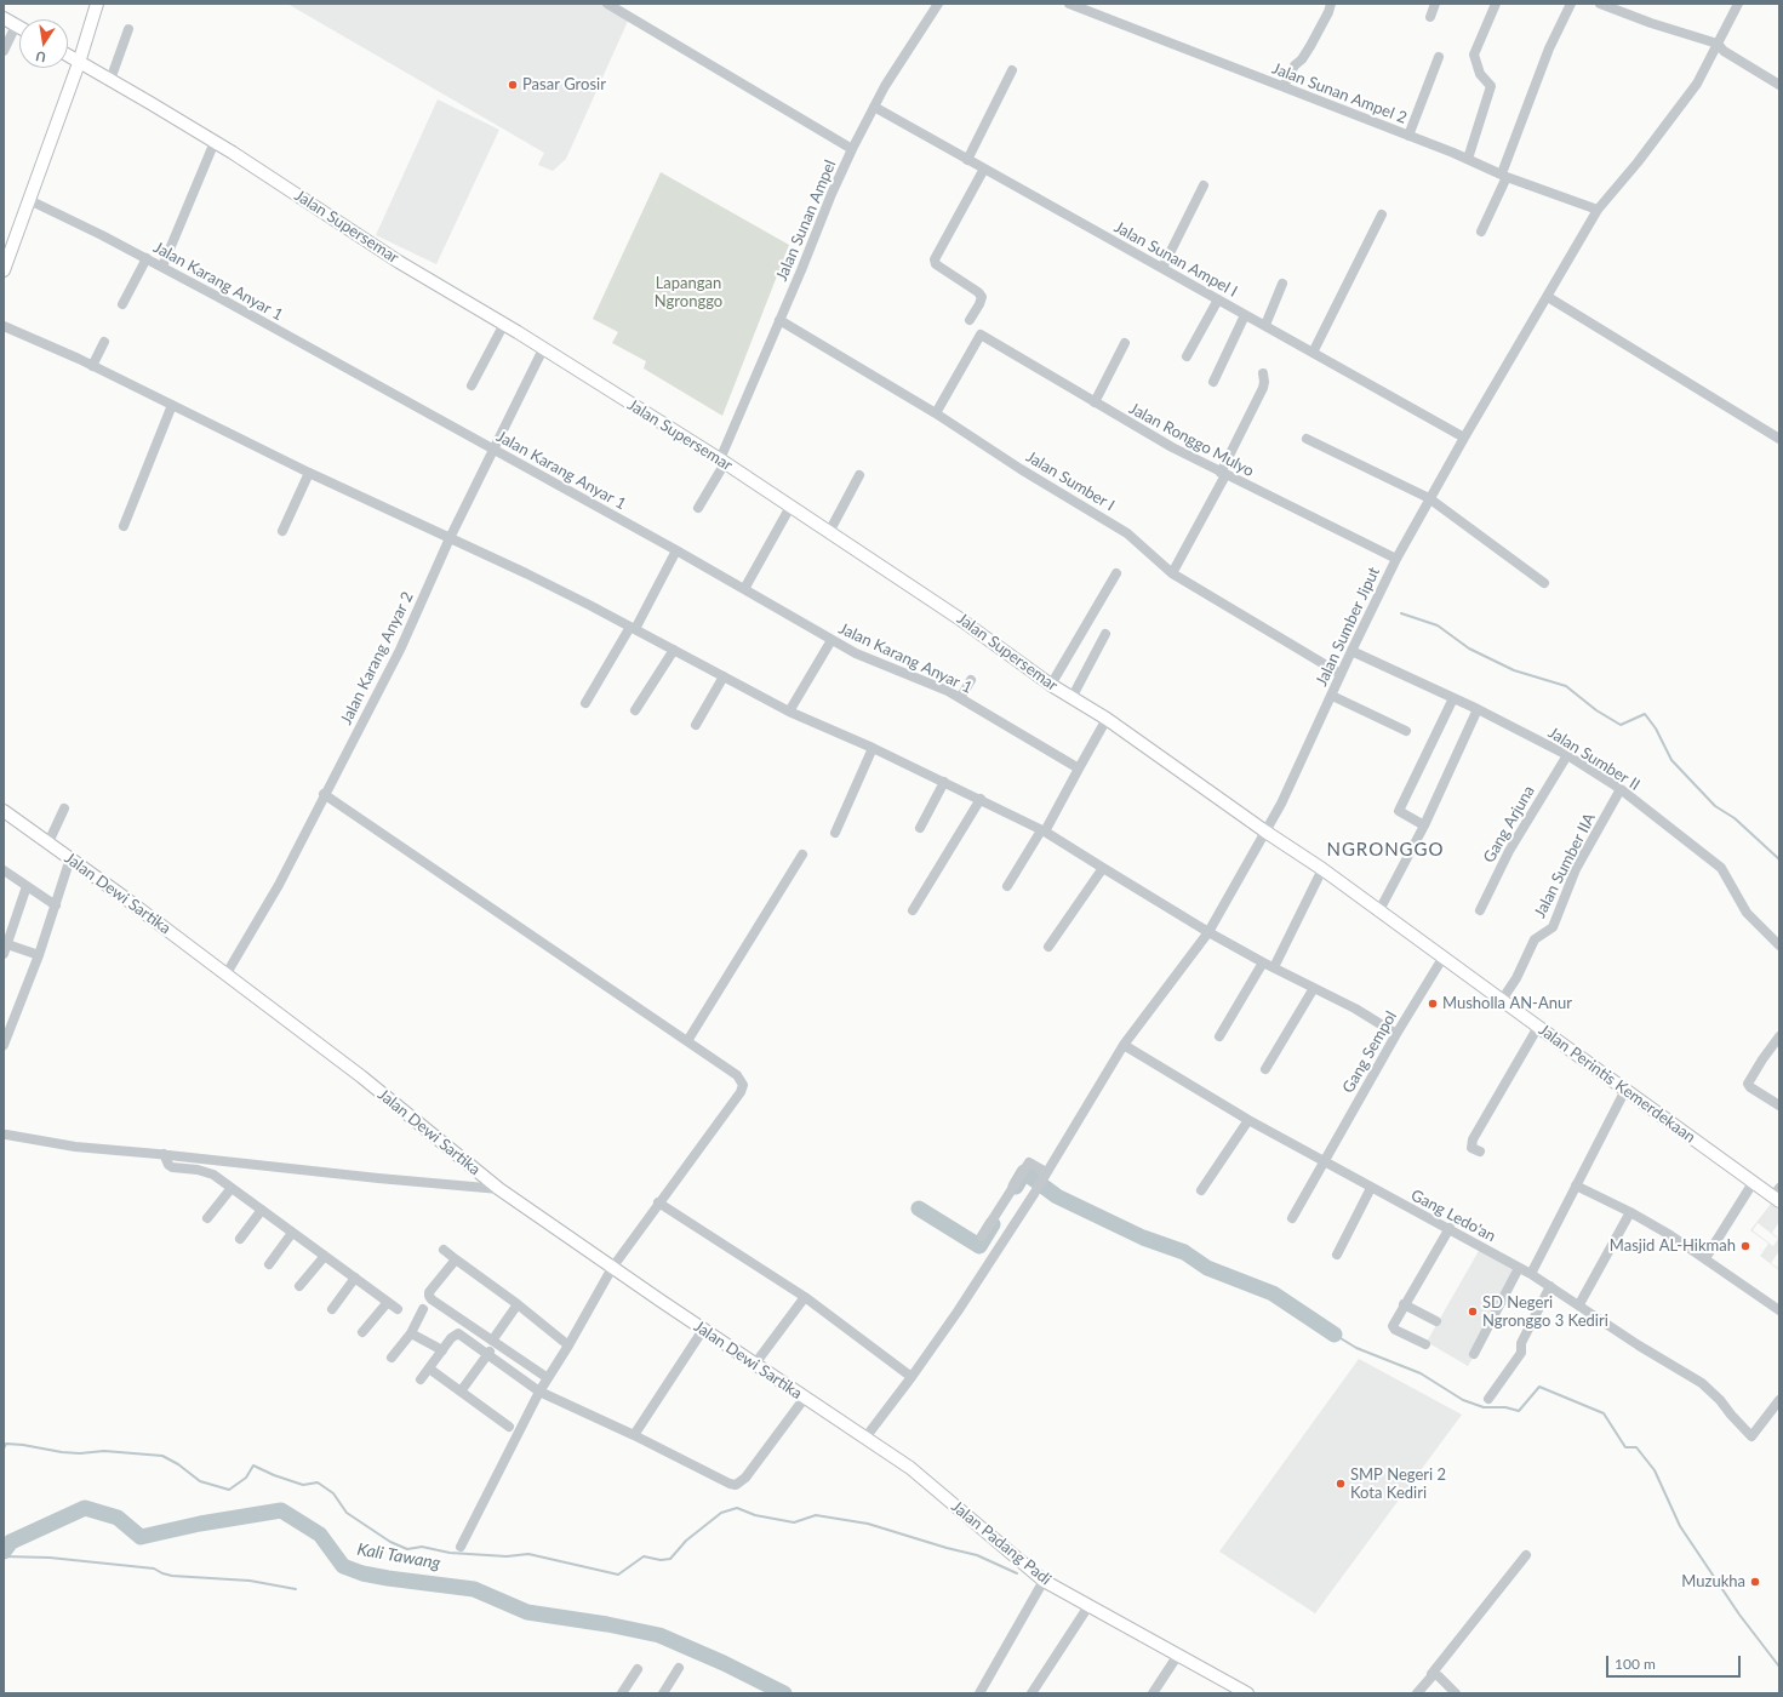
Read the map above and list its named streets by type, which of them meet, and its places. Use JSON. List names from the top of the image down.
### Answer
{
  "streets": {
    "main road": [
      "Jalan Supersemar",
      "Jalan Dewi Sartika",
      "Jalan Perintis Kemerdekaan",
      "Jalan Padang Padi"
    ],
    "street": [
      "Jalan Sunan Ampel 2",
      "Jalan Sunan Ampel",
      "Jalan Sunan Ampel I",
      "Jalan Karang Anyar 1",
      "Jalan Ronggo Mulyo",
      "Jalan Sumber I",
      "Jalan Sumber Jiput",
      "Jalan Karang Anyar 2",
      "Jalan Sumber II",
      "Gang Arjuna",
      "Jalan Sumber IIA",
      "Gang Sempol",
      "Gang Ledo'an"
    ]
  },
  "crossings": [
    ["Jalan Sunan Ampel 2", "Jalan Sumber Jiput"],
    ["Jalan Sunan Ampel", "Jalan Supersemar"],
    ["Jalan Sunan Ampel", "Jalan Sunan Ampel I"],
    ["Jalan Sunan Ampel", "Jalan Sumber I"],
    ["Jalan Supersemar", "Jalan Sumber Jiput"],
    ["Jalan Supersemar", "Jalan Karang Anyar 2"],
    ["Jalan Supersemar", "Jalan Perintis Kemerdekaan"],
    ["Jalan Sunan Ampel I", "Jalan Sumber Jiput"],
    ["Jalan Karang Anyar 1", "Jalan Karang Anyar 2"],
    ["Jalan Ronggo Mulyo", "Jalan Sumber I"],
    ["Jalan Ronggo Mulyo", "Jalan Sumber Jiput"],
    ["Jalan Sumber I", "Jalan Sumber Jiput"],
    ["Jalan Sumber Jiput", "Jalan Sumber II"],
    ["Jalan Sumber Jiput", "Jalan Dewi Sartika"],
    ["Jalan Sumber Jiput", "Jalan Perintis Kemerdekaan"],
    ["Jalan Sumber Jiput", "Gang Ledo'an"],
    ["Jalan Sumber Jiput", "Jalan Padang Padi"],
    ["Jalan Karang Anyar 2", "Jalan Dewi Sartika"],
    ["Jalan Sumber II", "Gang Arjuna"],
    ["Jalan Sumber II", "Jalan Sumber IIA"],
    ["Jalan Sumber IIA", "Jalan Perintis Kemerdekaan"],
    ["Jalan Dewi Sartika", "Jalan Padang Padi"],
    ["Gang Sempol", "Jalan Perintis Kemerdekaan"],
    ["Gang Sempol", "Gang Ledo'an"]
  ],
  "districts": ["NGRONGGO"],
  "water": ["Kali Tawang"],
  "parks": ["Lapangan Ngronggo"],
  "places": [
    "Pasar Grosir",
    "Musholla AN-Anur",
    "Masjid AL-Hikmah",
    "SD Negeri Ngronggo 3 Kediri",
    "SMP Negeri 2 Kota Kediri",
    "Muzukha"
  ],
  "scale_bar": "100 m",
  "north": "bottom"
}
